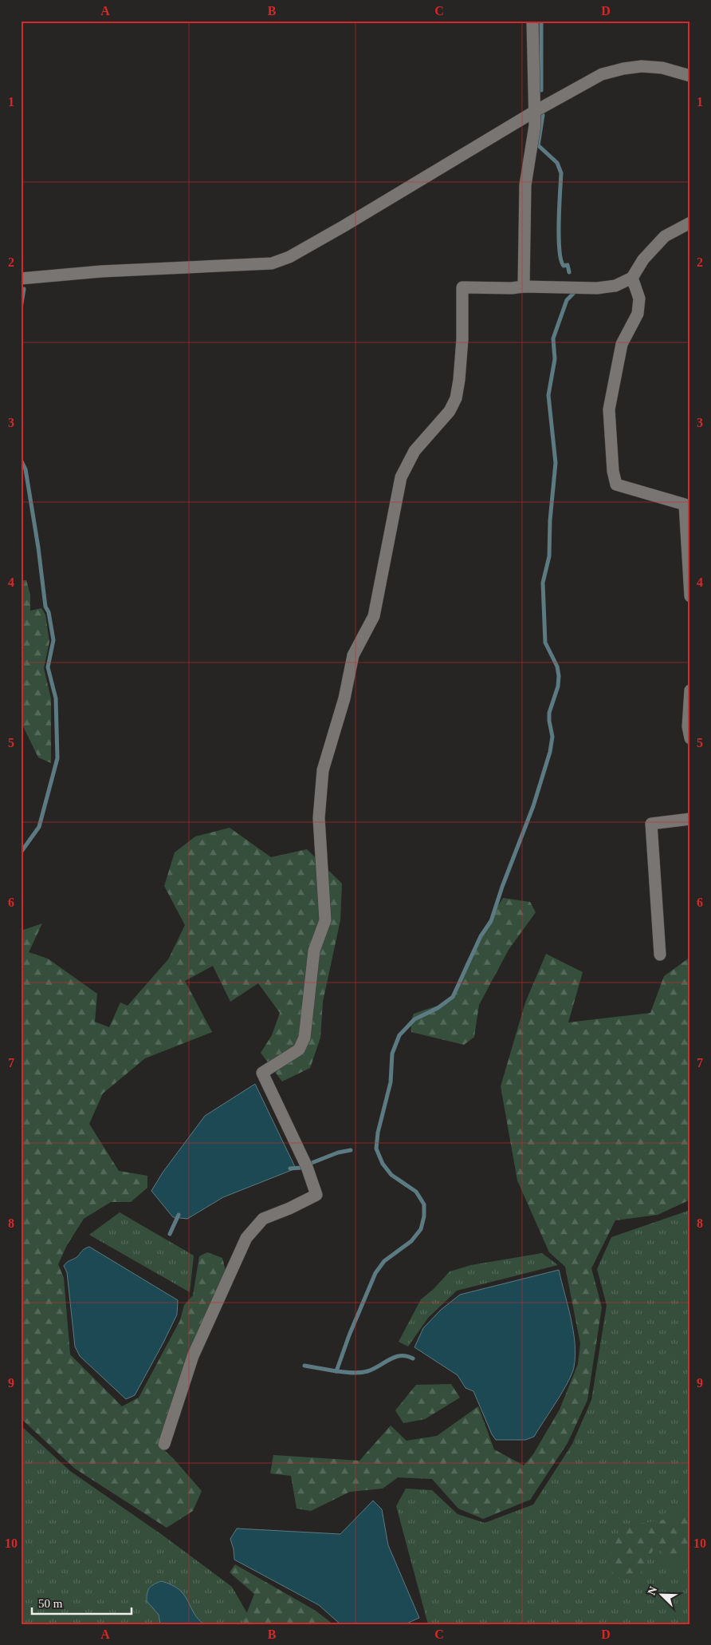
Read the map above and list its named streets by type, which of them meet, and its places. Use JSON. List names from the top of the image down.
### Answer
{
  "scale_bar": "50 m",
  "north": "top left",
  "grid": {
    "columns": [
      "A",
      "B",
      "C",
      "D"
    ],
    "rows": [
      "1",
      "2",
      "3",
      "4",
      "5",
      "6",
      "7",
      "8",
      "9",
      "10"
    ]
  }
}
